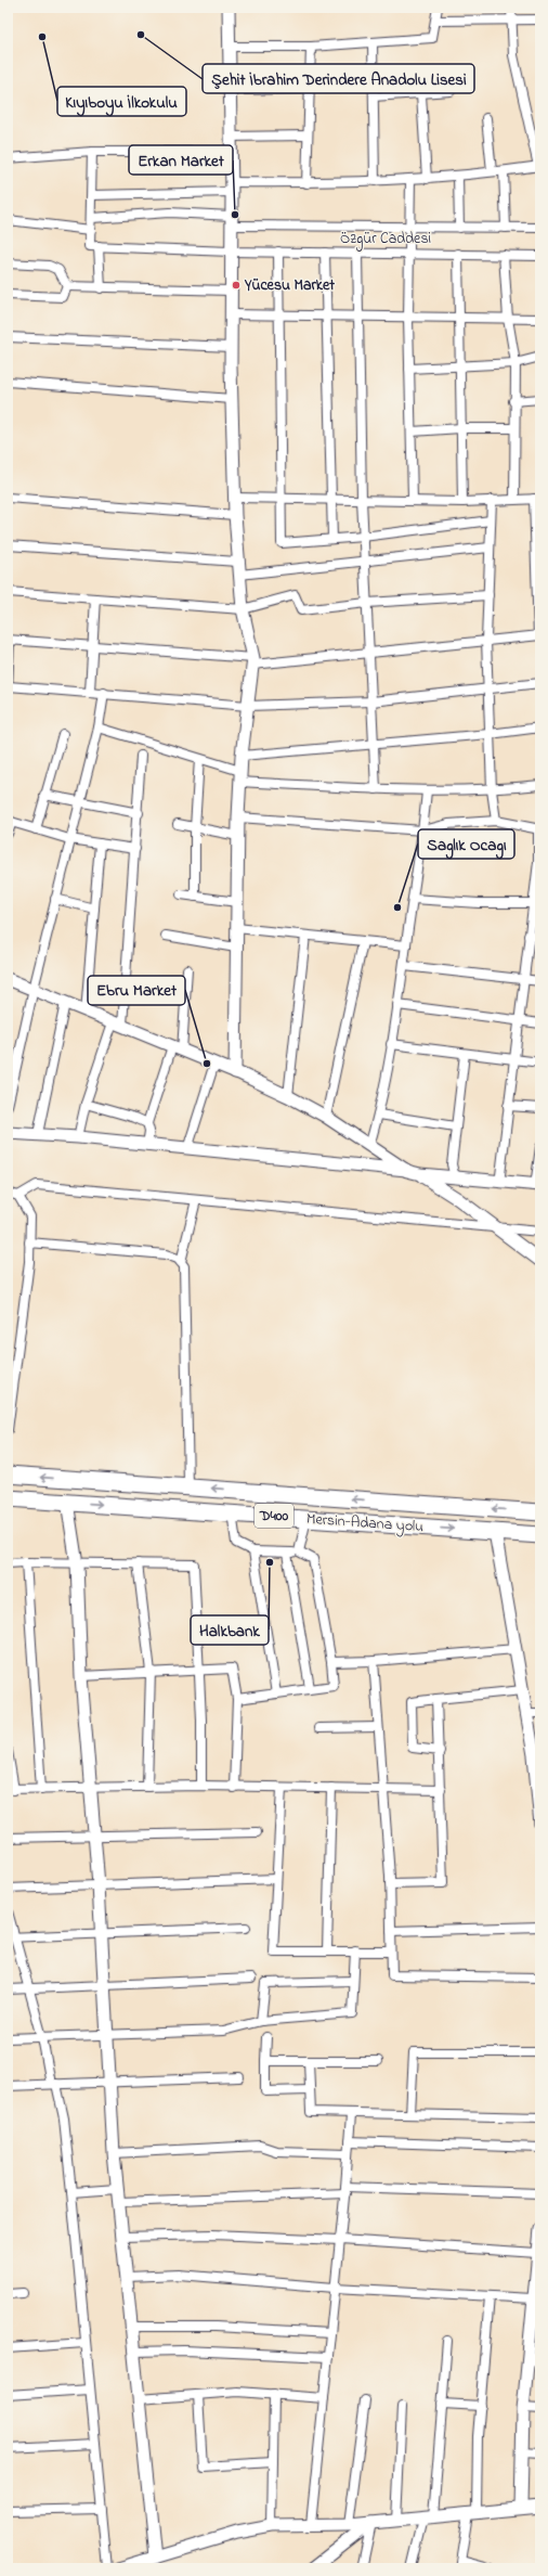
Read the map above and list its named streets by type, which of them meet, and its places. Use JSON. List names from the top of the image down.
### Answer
{
  "streets": {
    "highway": ["D400", "Mersin-Adana yolu"],
    "street": ["Özgür Caddesi"]
  },
  "places": [
    "Şehit İbrahim Derindere Anadolu Lisesi",
    "Kıyıboyu İlkokulu",
    "Erkan Market",
    "Yücesu Market",
    "Saglık Ocagı",
    "Ebru Market",
    "Halkbank"
  ]
}
